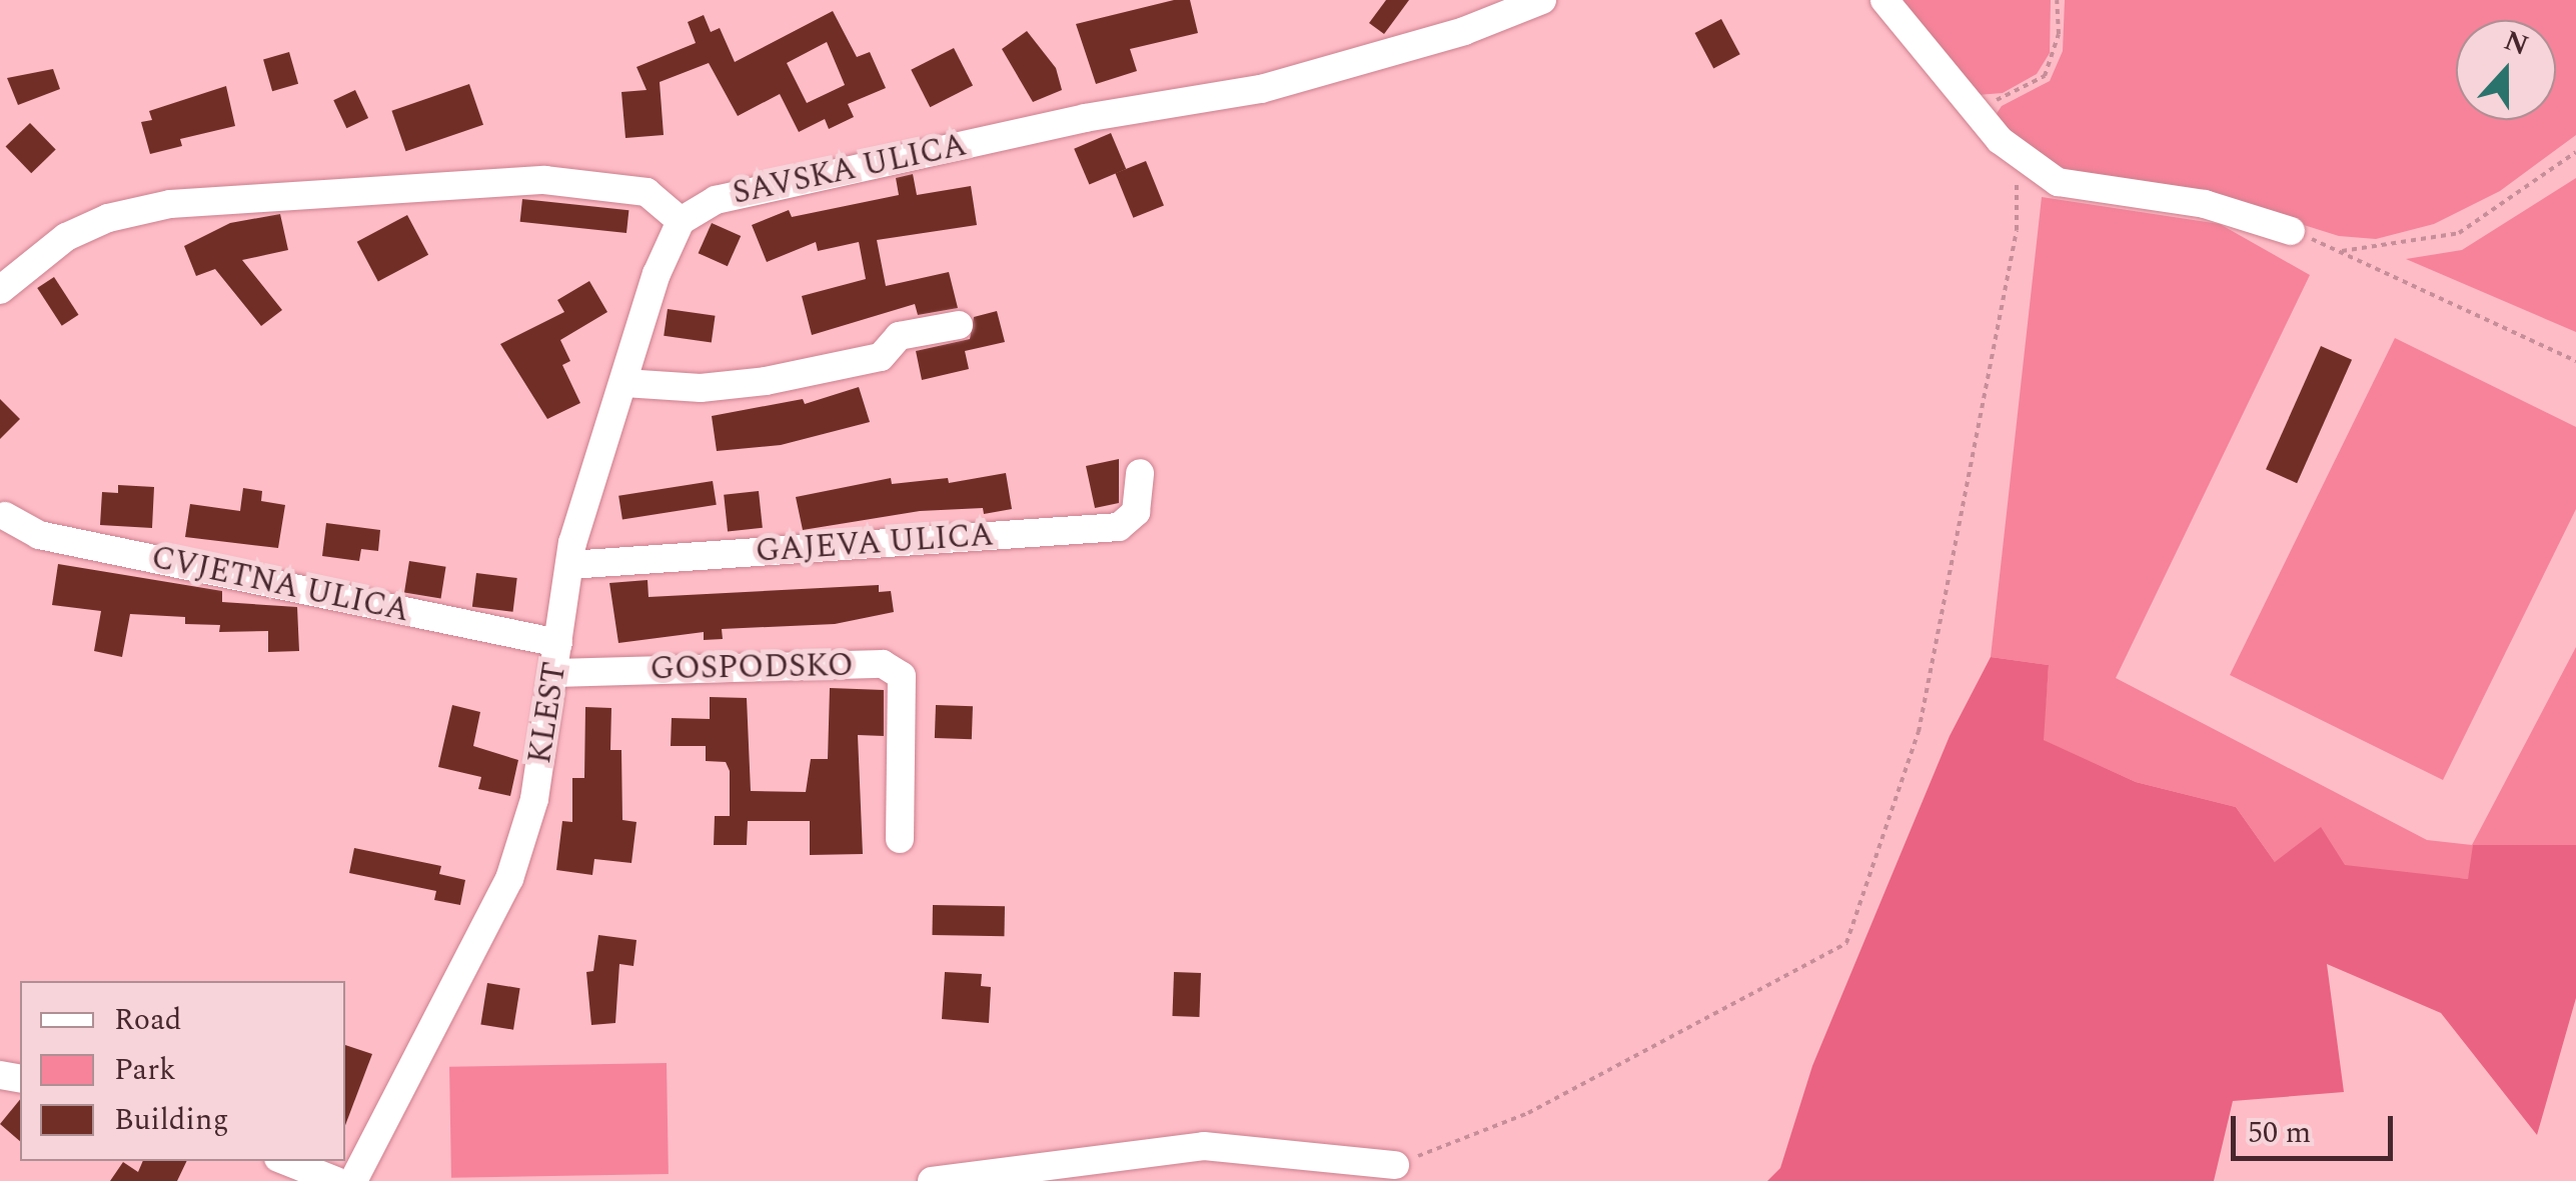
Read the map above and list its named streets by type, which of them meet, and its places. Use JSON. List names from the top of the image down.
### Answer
{
  "streets": {
    "street": [
      "SAVSKA ULICA",
      "GAJEVA ULICA",
      "CVJETNA ULICA",
      "GOSPODSKO",
      "KLEST"
    ]
  },
  "crossings": [
    ["SAVSKA ULICA", "KLEST"],
    ["GAJEVA ULICA", "KLEST"],
    ["CVJETNA ULICA", "KLEST"],
    ["GOSPODSKO", "KLEST"]
  ],
  "legend": ["Road", "Park", "Building"],
  "scale_bar": "50 m",
  "north": "top"
}
